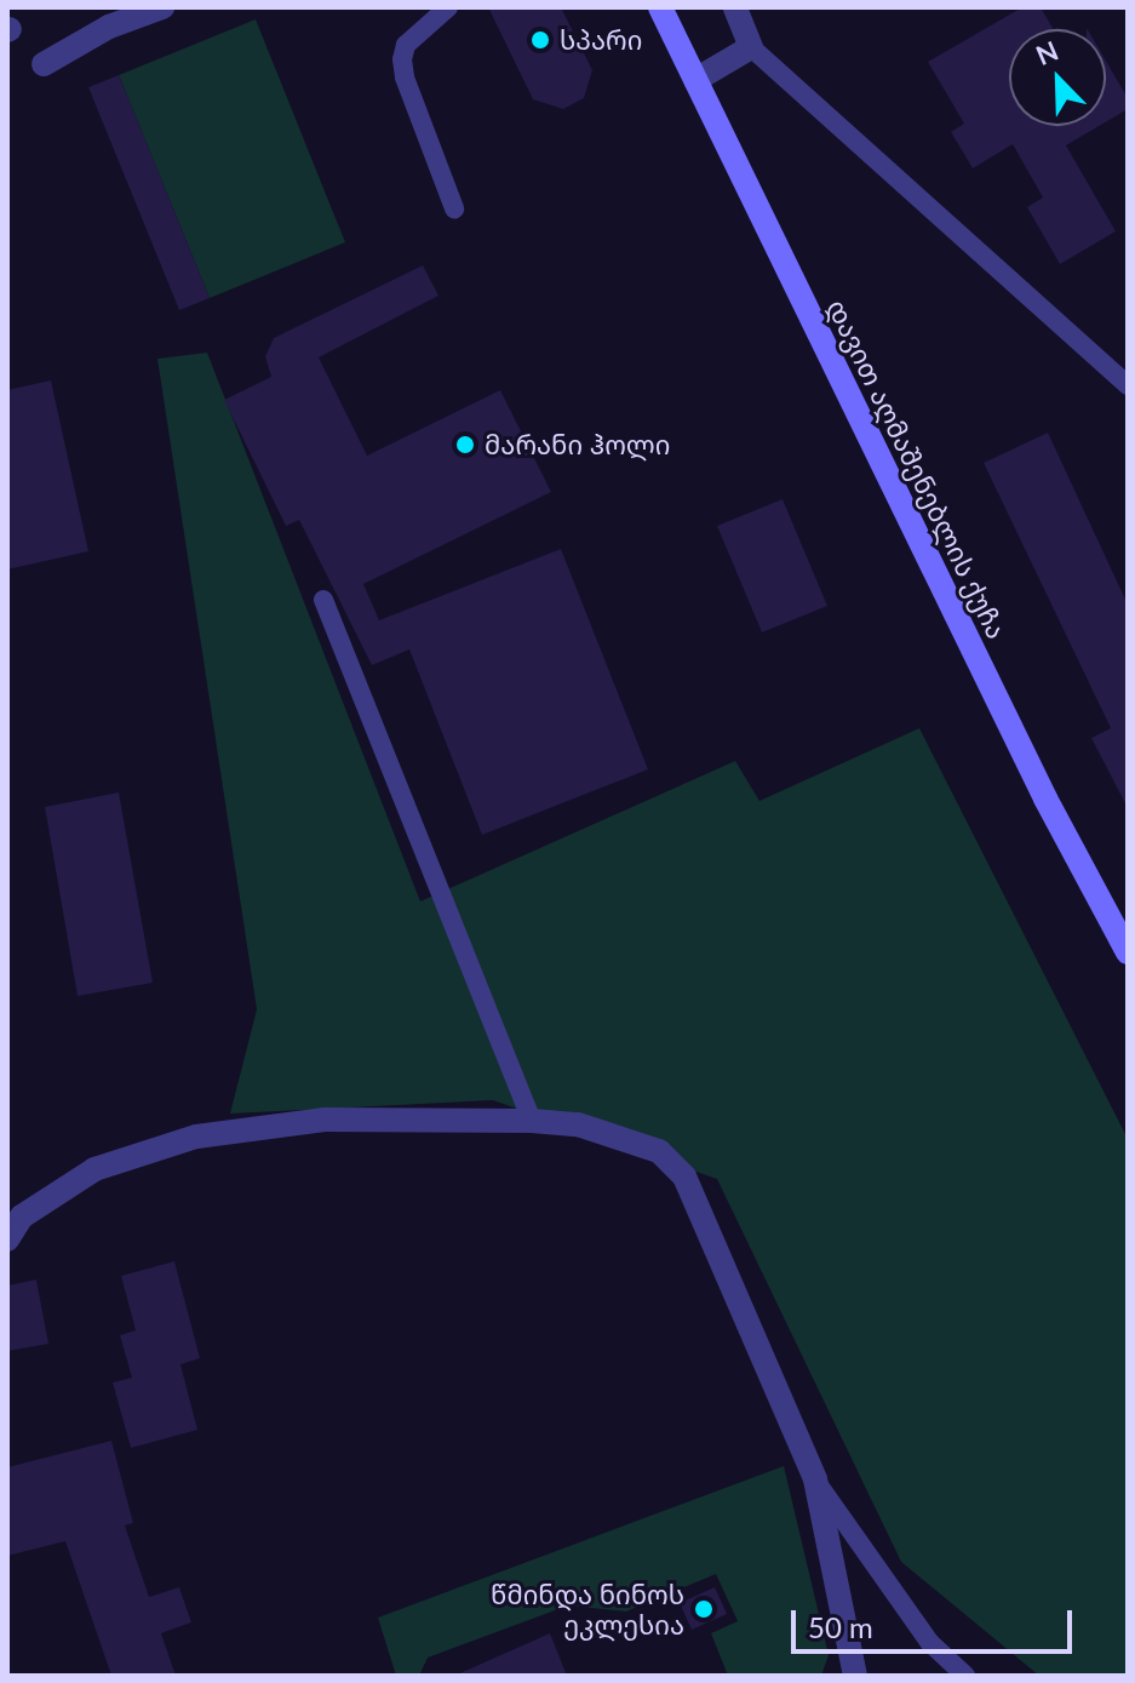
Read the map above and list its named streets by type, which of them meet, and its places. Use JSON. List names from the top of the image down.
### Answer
{
  "streets": {
    "main road": ["დავით აღმაშენებლის ქუჩა"]
  },
  "places": ["სპარი", "მარანი ჰოლი", "წმინდა ნინოს ეკლესია"],
  "scale_bar": "50 m",
  "north": "top left"
}
